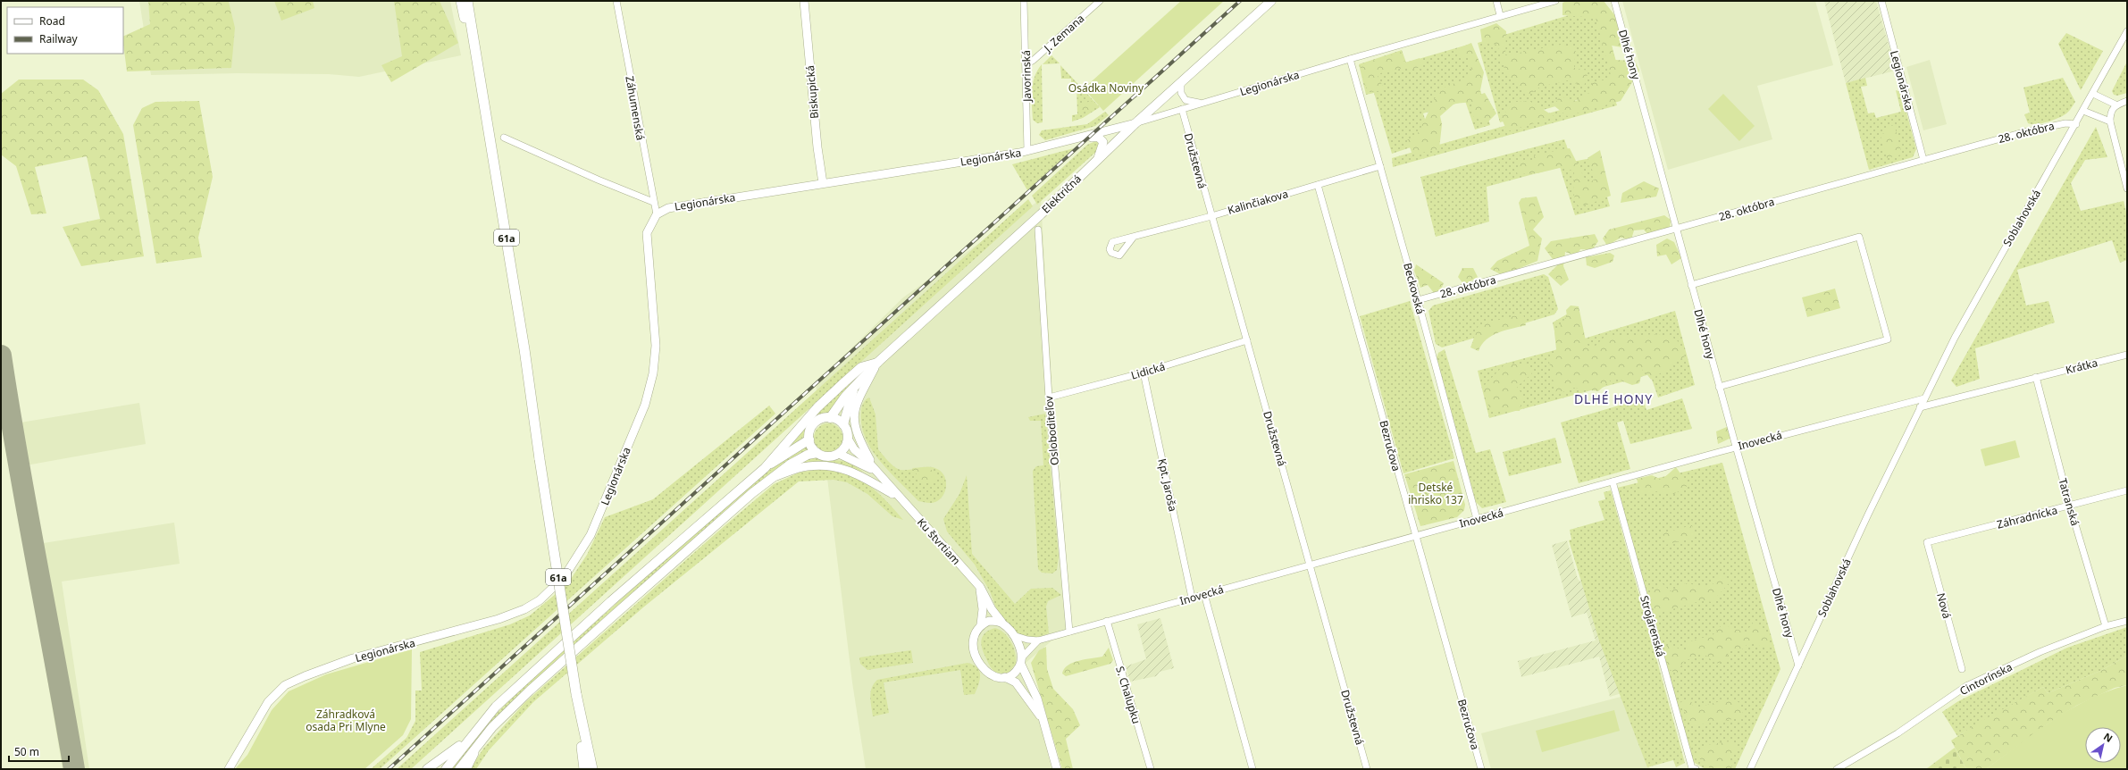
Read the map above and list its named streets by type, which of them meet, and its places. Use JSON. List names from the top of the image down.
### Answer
{
  "streets": {
    "main road": ["Električná", "61a"],
    "street": [
      "J. Zemana",
      "Dlhé hony",
      "Javorinská",
      "Legionárska",
      "Biskupická",
      "Záhumenská",
      "28. októbra",
      "Družstevná",
      "Kalinčiakova",
      "Soblahovská",
      "Beckovská",
      "Krátka",
      "Lidická",
      "Osloboditeľov",
      "Inovecká",
      "Bezručova",
      "Kpt. Jaroša",
      "Tatranská",
      "Záhradnícka",
      "Ku štvrtiam",
      "Nová",
      "Strojárenská",
      "Cintorínska",
      "S. Chalupku"
    ]
  },
  "crossings": [
    ["J. Zemana", "Javorinská"],
    ["Dlhé hony", "28. októbra"],
    ["Dlhé hony", "Soblahovská"],
    ["Dlhé hony", "Inovecká"],
    ["Javorinská", "Legionárska"],
    ["Legionárska", "Biskupická"],
    ["Legionárska", "Záhumenská"],
    ["Legionárska", "28. októbra"],
    ["Legionárska", "Družstevná"],
    ["Legionárska", "Električná"],
    ["Legionárska", "Beckovská"],
    ["28. októbra", "Soblahovská"],
    ["28. októbra", "Beckovská"],
    ["Družstevná", "Kalinčiakova"],
    ["Družstevná", "Lidická"],
    ["Družstevná", "Inovecká"],
    ["Električná", "Ku štvrtiam"],
    ["Kalinčiakova", "Beckovská"],
    ["Kalinčiakova", "Bezručova"],
    ["Soblahovská", "Inovecká"],
    ["Beckovská", "Inovecká"],
    ["Krátka", "Tatranská"],
    ["Lidická", "Osloboditeľov"],
    ["Lidická", "Kpt. Jaroša"],
    ["Osloboditeľov", "Inovecká"],
    ["Inovecká", "Bezručova"],
    ["Inovecká", "Kpt. Jaroša"],
    ["Inovecká", "Ku štvrtiam"],
    ["Inovecká", "Strojárenská"],
    ["Inovecká", "S. Chalupku"],
    ["Tatranská", "Záhradnícka"],
    ["Tatranská", "Cintorínska"],
    ["Záhradnícka", "Nová"]
  ],
  "districts": ["DLHÉ HONY"],
  "parks": ["Osádka Noviny", "Detské ihrisko 137", "Záhradková osada Pri Mlyne"],
  "legend": ["Road", "Railway"],
  "scale_bar": "50 m",
  "north": "top right"
}
